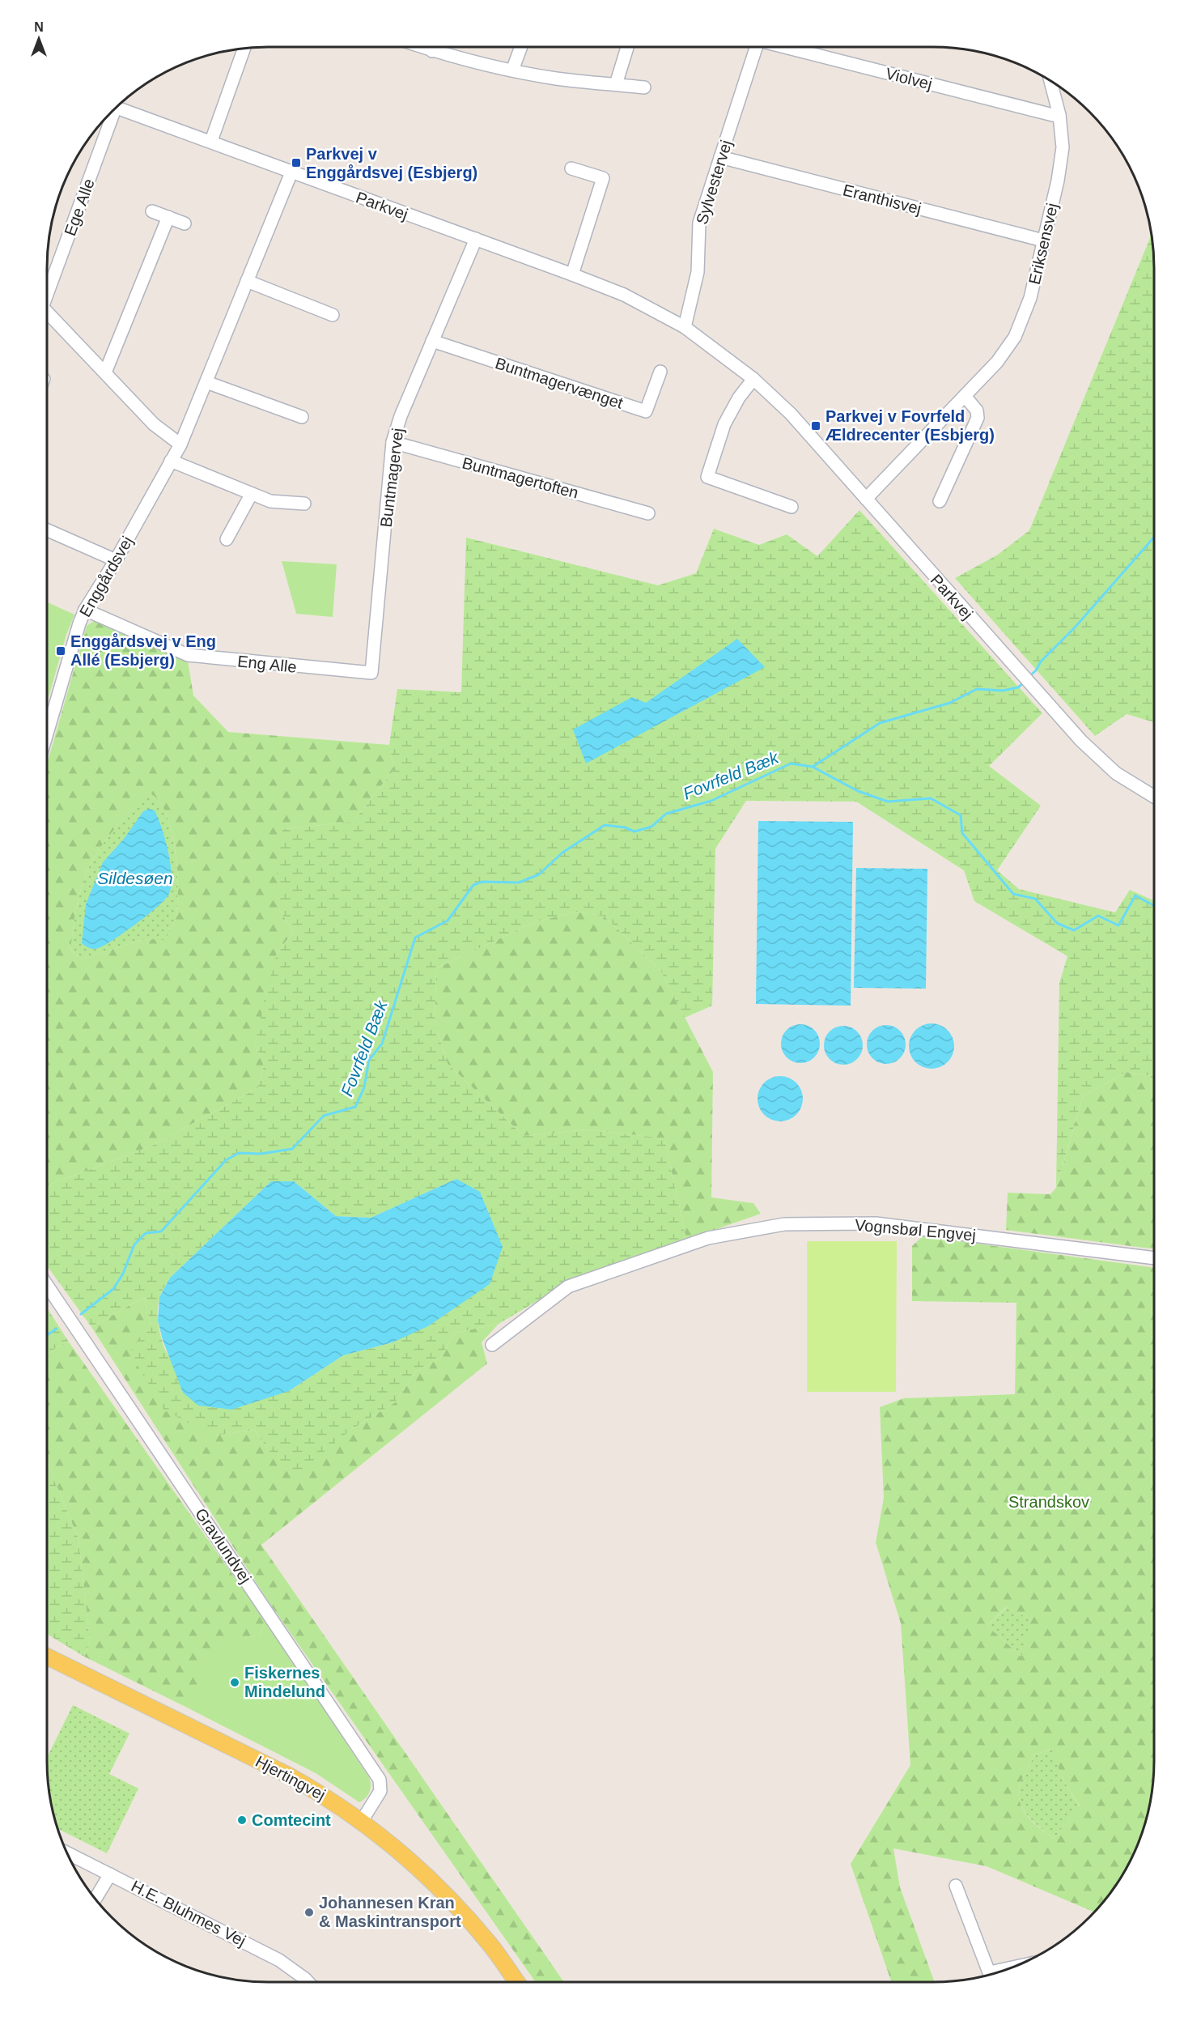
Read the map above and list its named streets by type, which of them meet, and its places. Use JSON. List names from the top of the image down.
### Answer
{
  "streets": {
    "main road": ["Hjertingvej"],
    "street": [
      "Violvej",
      "Sylvestervej",
      "Eranthisvej",
      "Parkvej",
      "Ege Alle",
      "Eriksensvej",
      "Buntmagervænget",
      "Buntmagervej",
      "Buntmagertoften",
      "Enggårdsvej",
      "Eng Alle",
      "Vognsbøl Engvej",
      "Gravlundvej",
      "H.E. Bluhmes Vej"
    ]
  },
  "crossings": [
    ["Violvej", "Eriksensvej"],
    ["Sylvestervej", "Eranthisvej"],
    ["Sylvestervej", "Parkvej"],
    ["Eranthisvej", "Eriksensvej"],
    ["Parkvej", "Eriksensvej"],
    ["Parkvej", "Buntmagervej"],
    ["Parkvej", "Enggårdsvej"],
    ["Ege Alle", "Enggårdsvej"],
    ["Buntmagervænget", "Buntmagervej"],
    ["Buntmagervej", "Buntmagertoften"],
    ["Buntmagervej", "Eng Alle"],
    ["Enggårdsvej", "Eng Alle"],
    ["Gravlundvej", "Hjertingvej"]
  ],
  "water": ["Fovrfeld Bæk", "Sildesøen"],
  "parks": ["Strandskov"],
  "places": {
    "transit": ["Parkvej v Enggårdsvej (Esbjerg)", "Parkvej v Fovrfeld Ældrecenter (Esbjerg)", "Enggårdsvej v Eng Allé (Esbjerg)"],
    "other": ["Fiskernes Mindelund", "Comtecint", "Johannesen Kran & Maskintransport"]
  },
  "north": "top"
}
